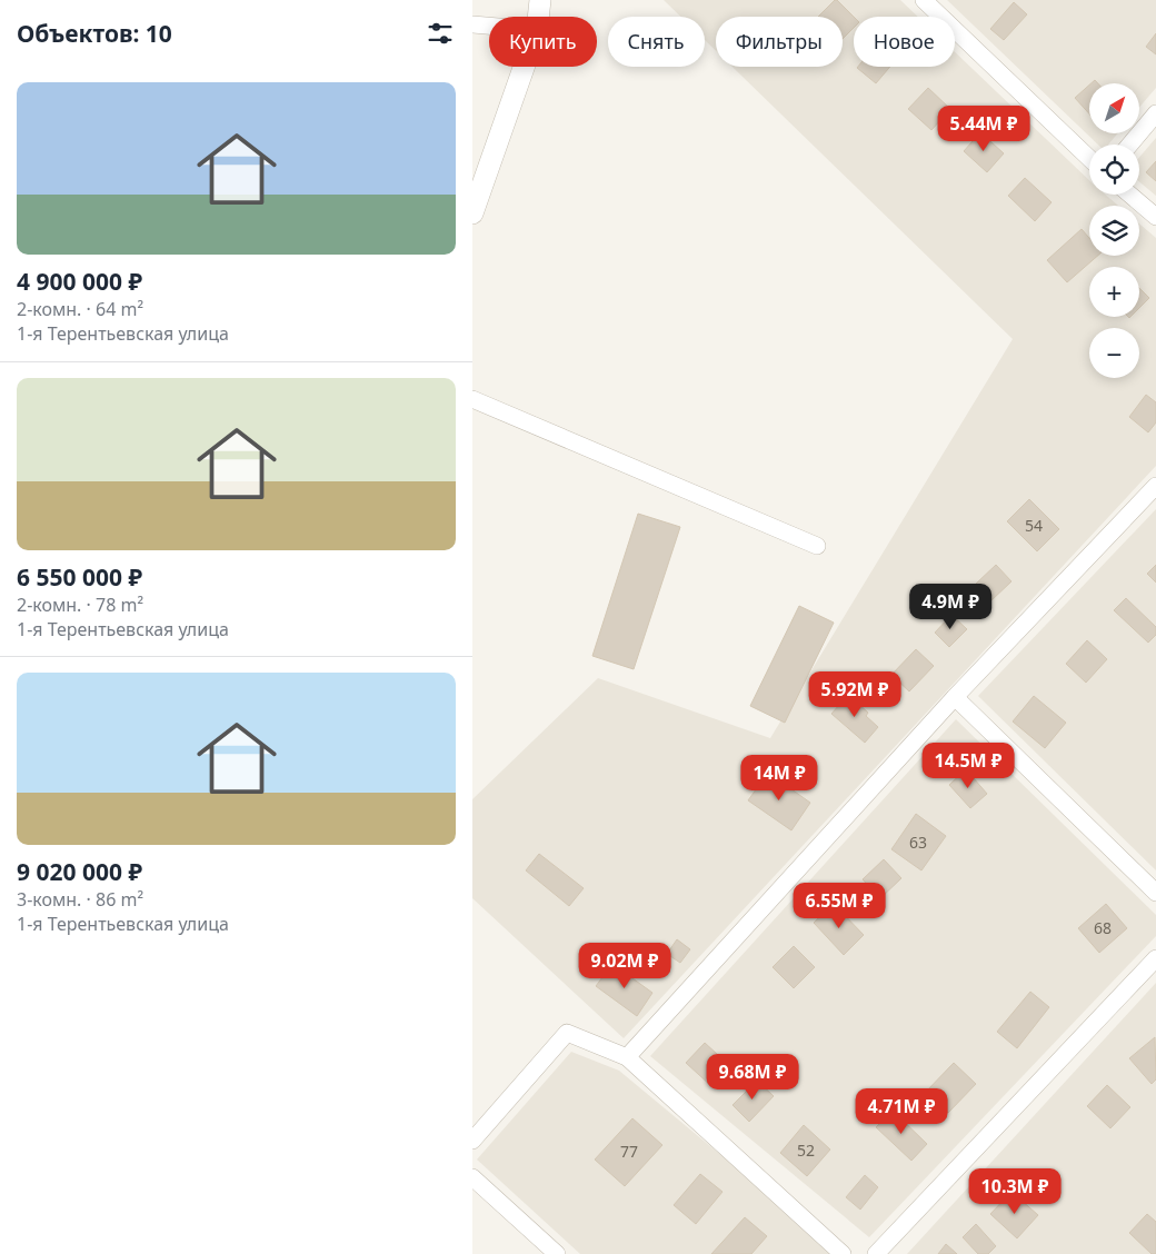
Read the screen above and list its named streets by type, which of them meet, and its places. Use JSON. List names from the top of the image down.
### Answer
{
  "house_numbers": [
    "54",
    "63",
    "68",
    "52",
    "77"
  ],
  "north": "top right",
  "page": {
    "heading": "Объектов: 10",
    "chip": [
      "Купить",
      "Снять",
      "Фильтры",
      "Новое"
    ],
    "list": [
      {
        "name": "4 900 000 ₽",
        "note": "2-комн. · 64 m² · 1-я Терентьевская улица"
      },
      {
        "name": "6 550 000 ₽",
        "note": "2-комн. · 78 m² · 1-я Терентьевская улица"
      },
      {
        "name": "9 020 000 ₽",
        "note": "3-комн. · 86 m² · 1-я Терентьевская улица"
      }
    ],
    "map_buttons": ["+", "−"],
    "price": [
      "5.44M ₽",
      "4.9M ₽",
      "5.92M ₽",
      "14.5M ₽",
      "14M ₽",
      "6.55M ₽",
      "9.02M ₽",
      "9.68M ₽",
      "4.71M ₽",
      "10.3M ₽"
    ]
  }
}
